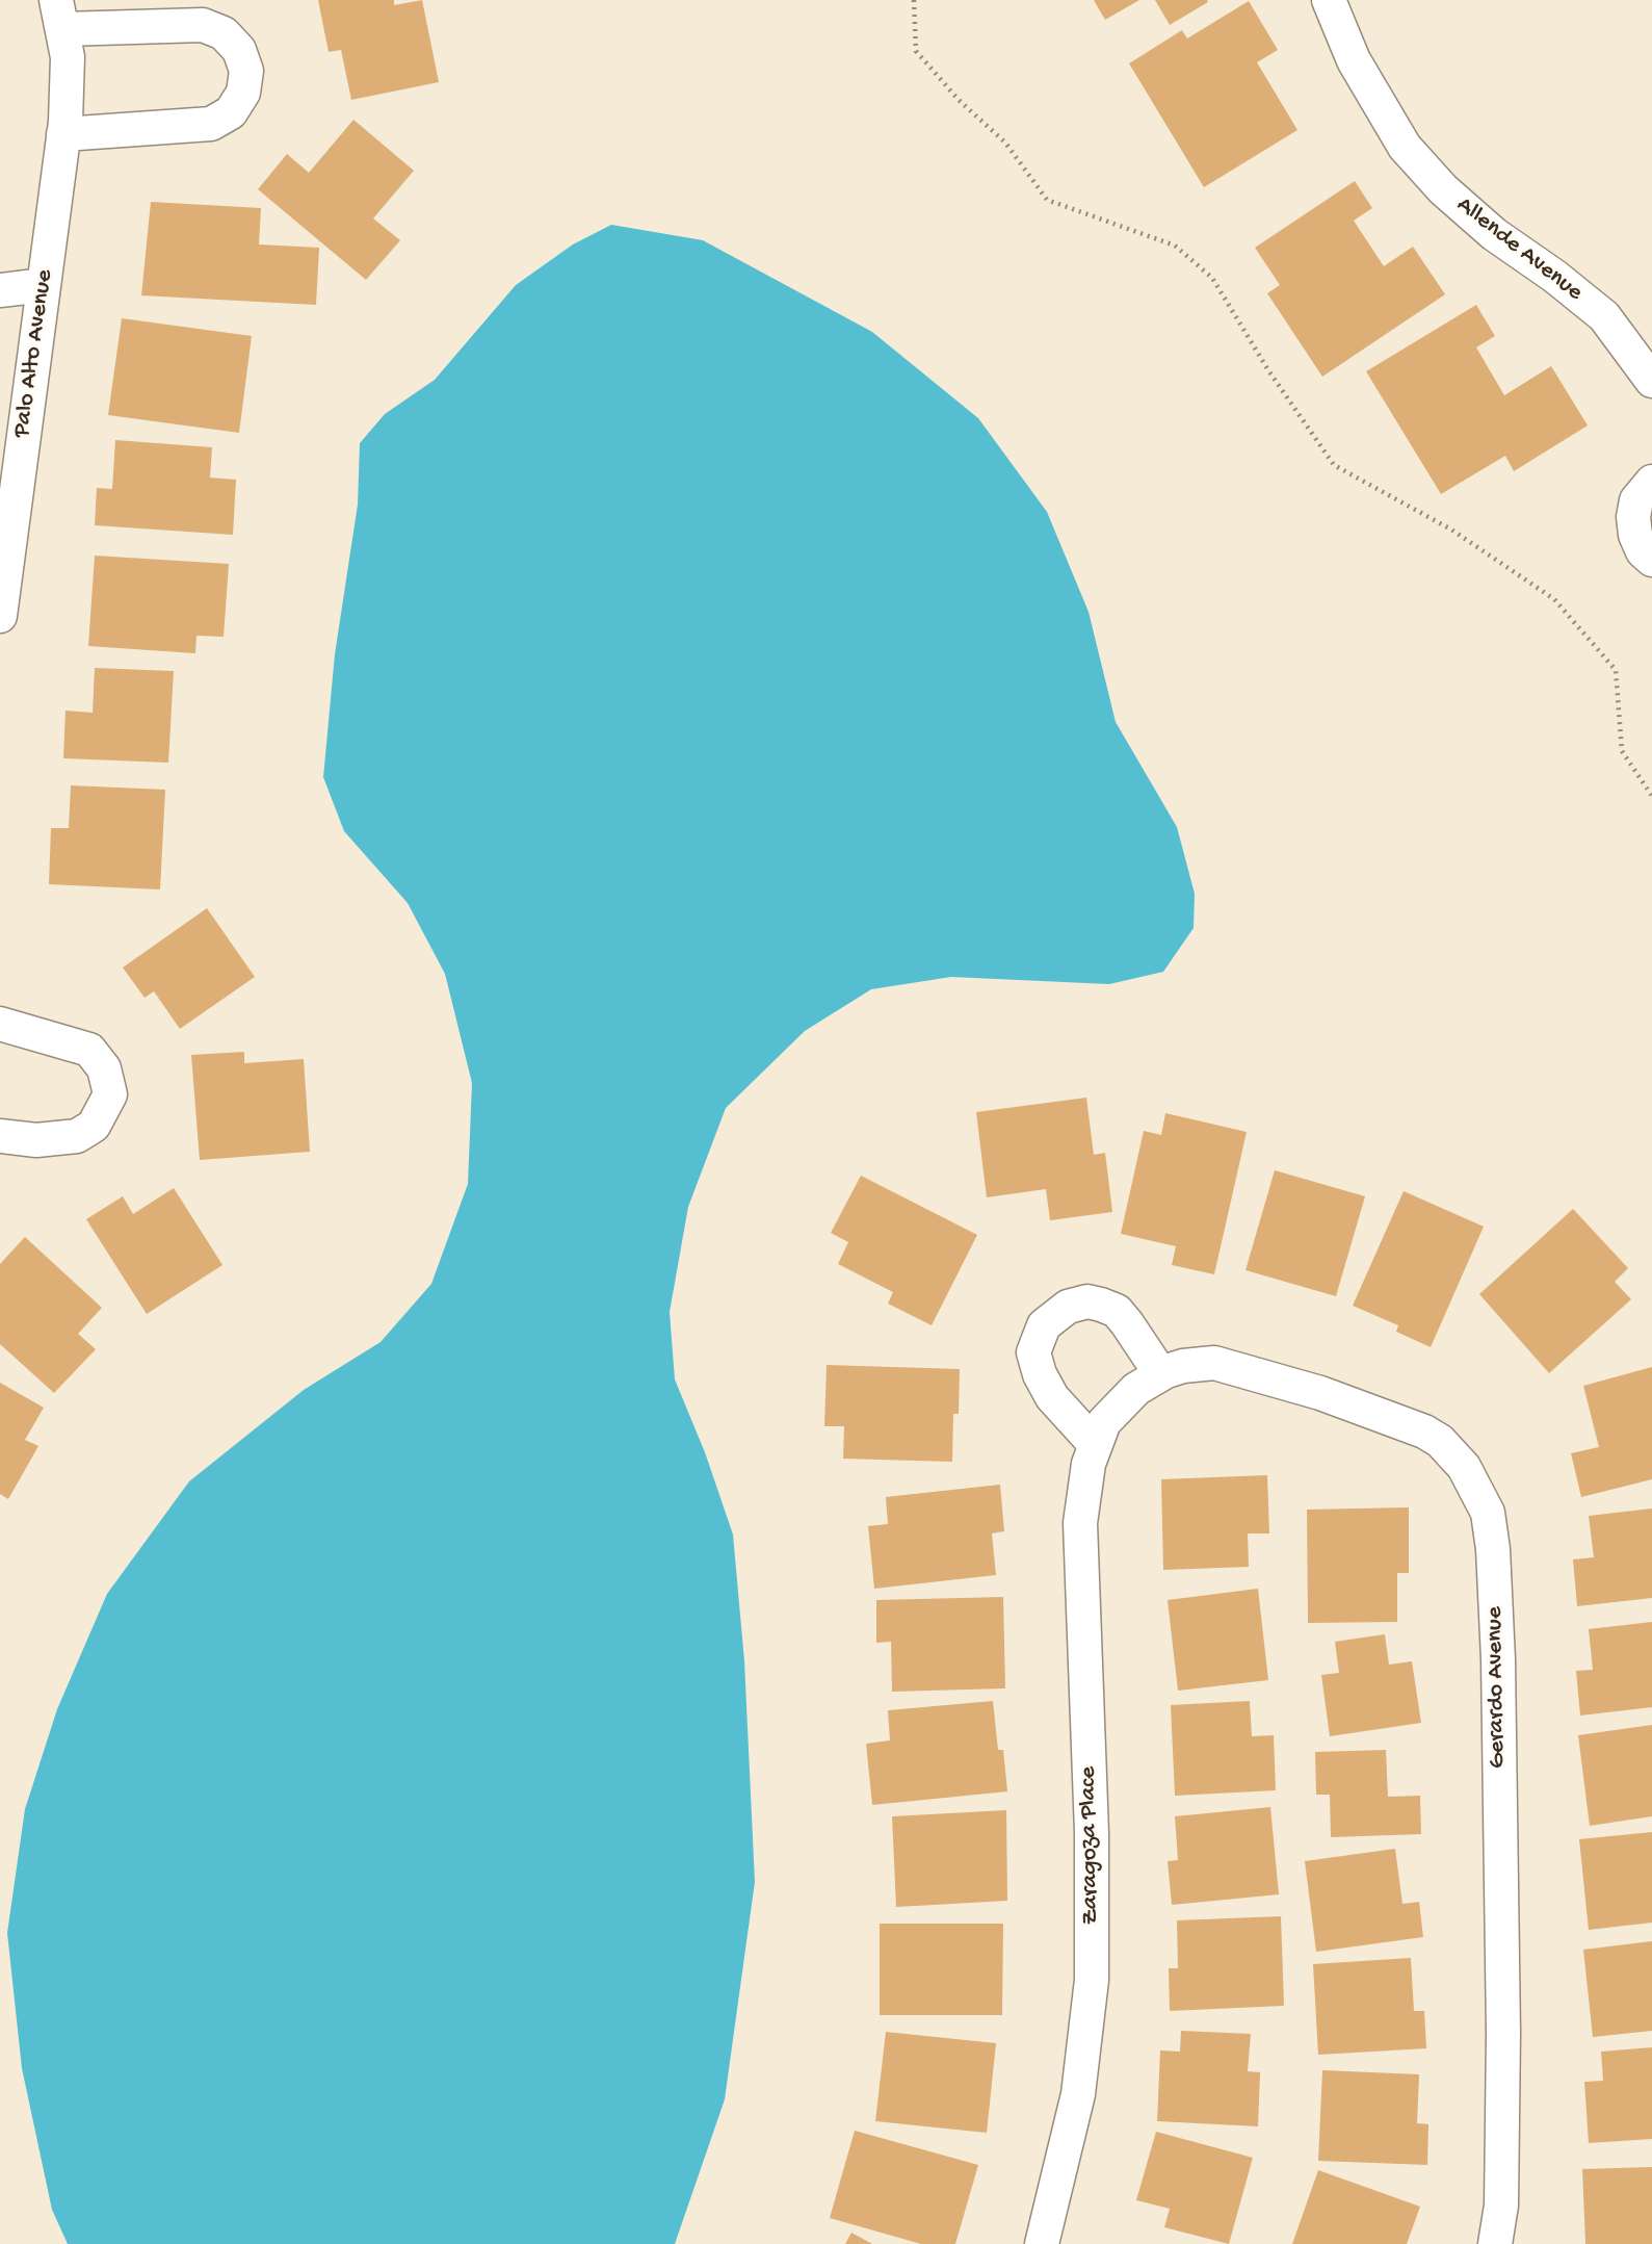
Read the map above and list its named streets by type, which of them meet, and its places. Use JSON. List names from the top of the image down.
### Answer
{
  "streets": {
    "street": [
      "Allende Avenue",
      "Palo Alto Avenue",
      "Gerardo Avenue",
      "Zaragoza Place"
    ]
  },
  "crossings": [
    ["Gerardo Avenue", "Zaragoza Place"]
  ]
}
